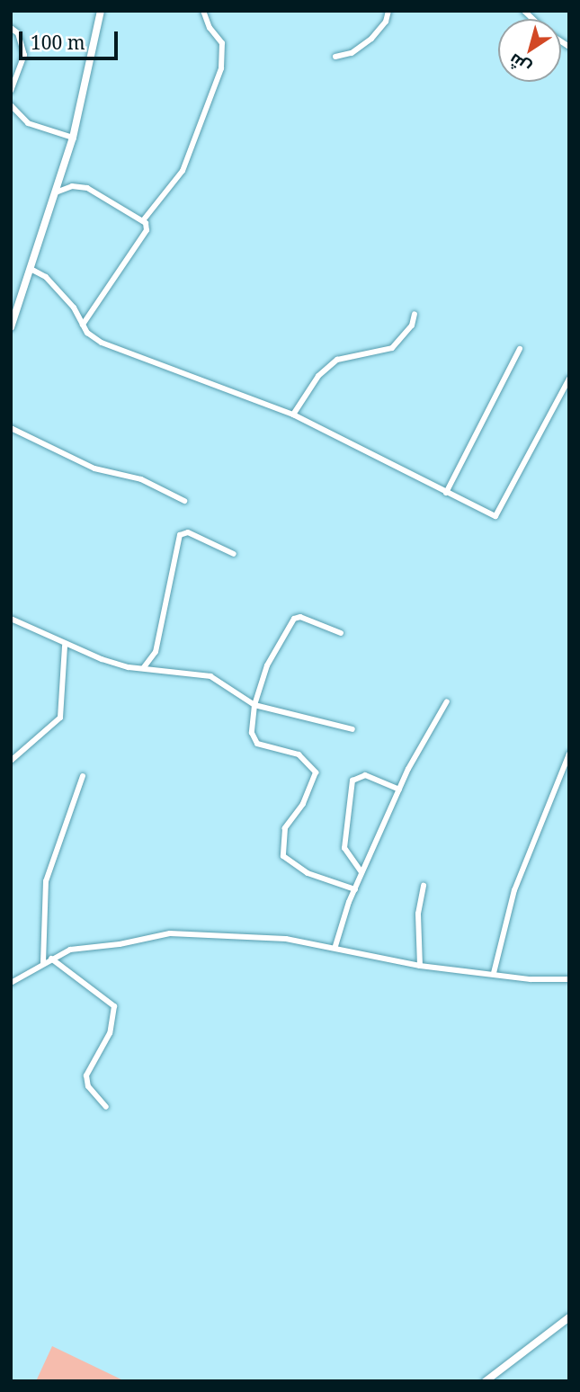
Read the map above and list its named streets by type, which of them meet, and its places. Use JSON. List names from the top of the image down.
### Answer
{
  "scale_bar": "100 m",
  "north": "bottom left"
}
